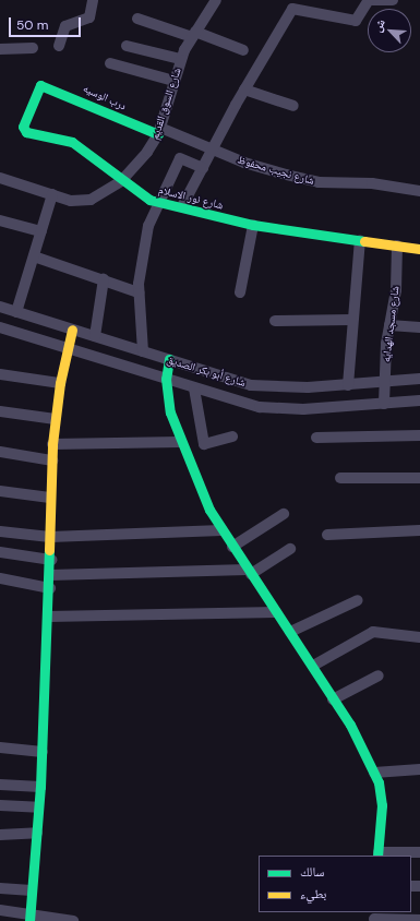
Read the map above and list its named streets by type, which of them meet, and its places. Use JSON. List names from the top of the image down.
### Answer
{
  "streets": {
    "street": [
      "درب الوسيه",
      "شارع السوق القديم",
      "شارع نجيب محفوظ",
      "شارع نور الاسلام",
      "شارع مسجد الهدايه",
      "شارع أبو بكر الصديق"
    ]
  },
  "crossings": [
    ["درب الوسيه", "شارع السوق القديم"],
    ["درب الوسيه", "شارع نجيب محفوظ"],
    ["درب الوسيه", "شارع نور الاسلام"],
    ["شارع السوق القديم", "شارع نجيب محفوظ"],
    ["شارع السوق القديم", "شارع نور الاسلام"],
    ["شارع نور الاسلام", "شارع مسجد الهدايه"],
    ["شارع مسجد الهدايه", "شارع أبو بكر الصديق"]
  ],
  "legend": ["سالك", "بطيء"],
  "scale_bar": "50 m",
  "north": "top left"
}
